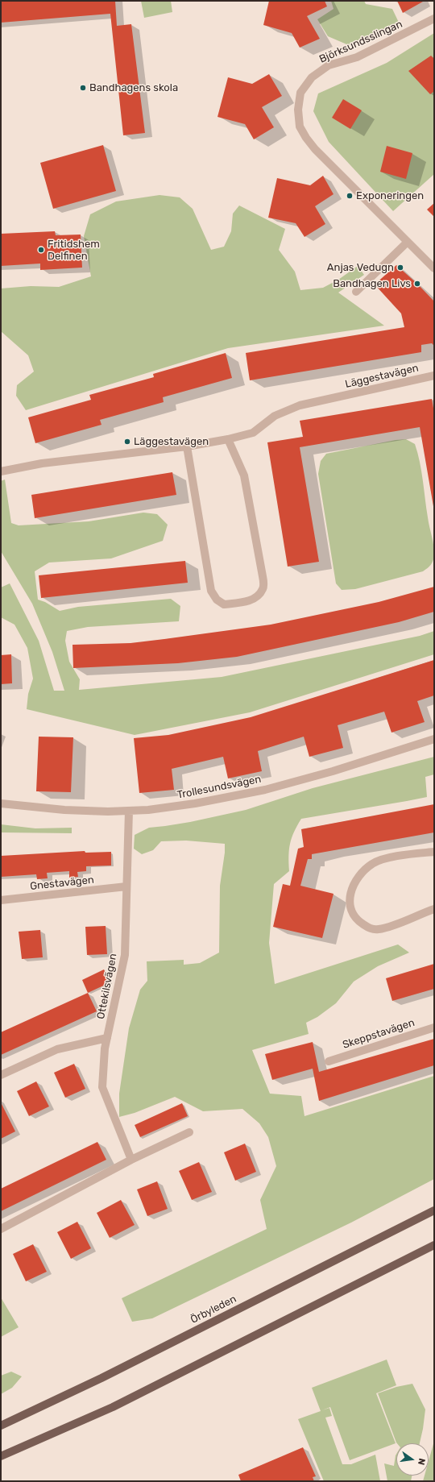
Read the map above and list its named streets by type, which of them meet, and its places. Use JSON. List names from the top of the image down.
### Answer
{
  "streets": {
    "main road": ["Örbyleden"],
    "street": [
      "Björksundsslingan",
      "Läggestavägen",
      "Trollesundsvägen",
      "Gnestavägen",
      "Ottekilsvägen",
      "Skeppstavägen"
    ]
  },
  "crossings": [
    ["Trollesundsvägen", "Ottekilsvägen"],
    ["Gnestavägen", "Ottekilsvägen"]
  ],
  "places": [
    "Bandhagens skola",
    "Exponeringen",
    "Fritidshem Delfinen",
    "Anjas Vedugn",
    "Bandhagen Livs",
    "Läggestavägen"
  ],
  "north": "right"
}
